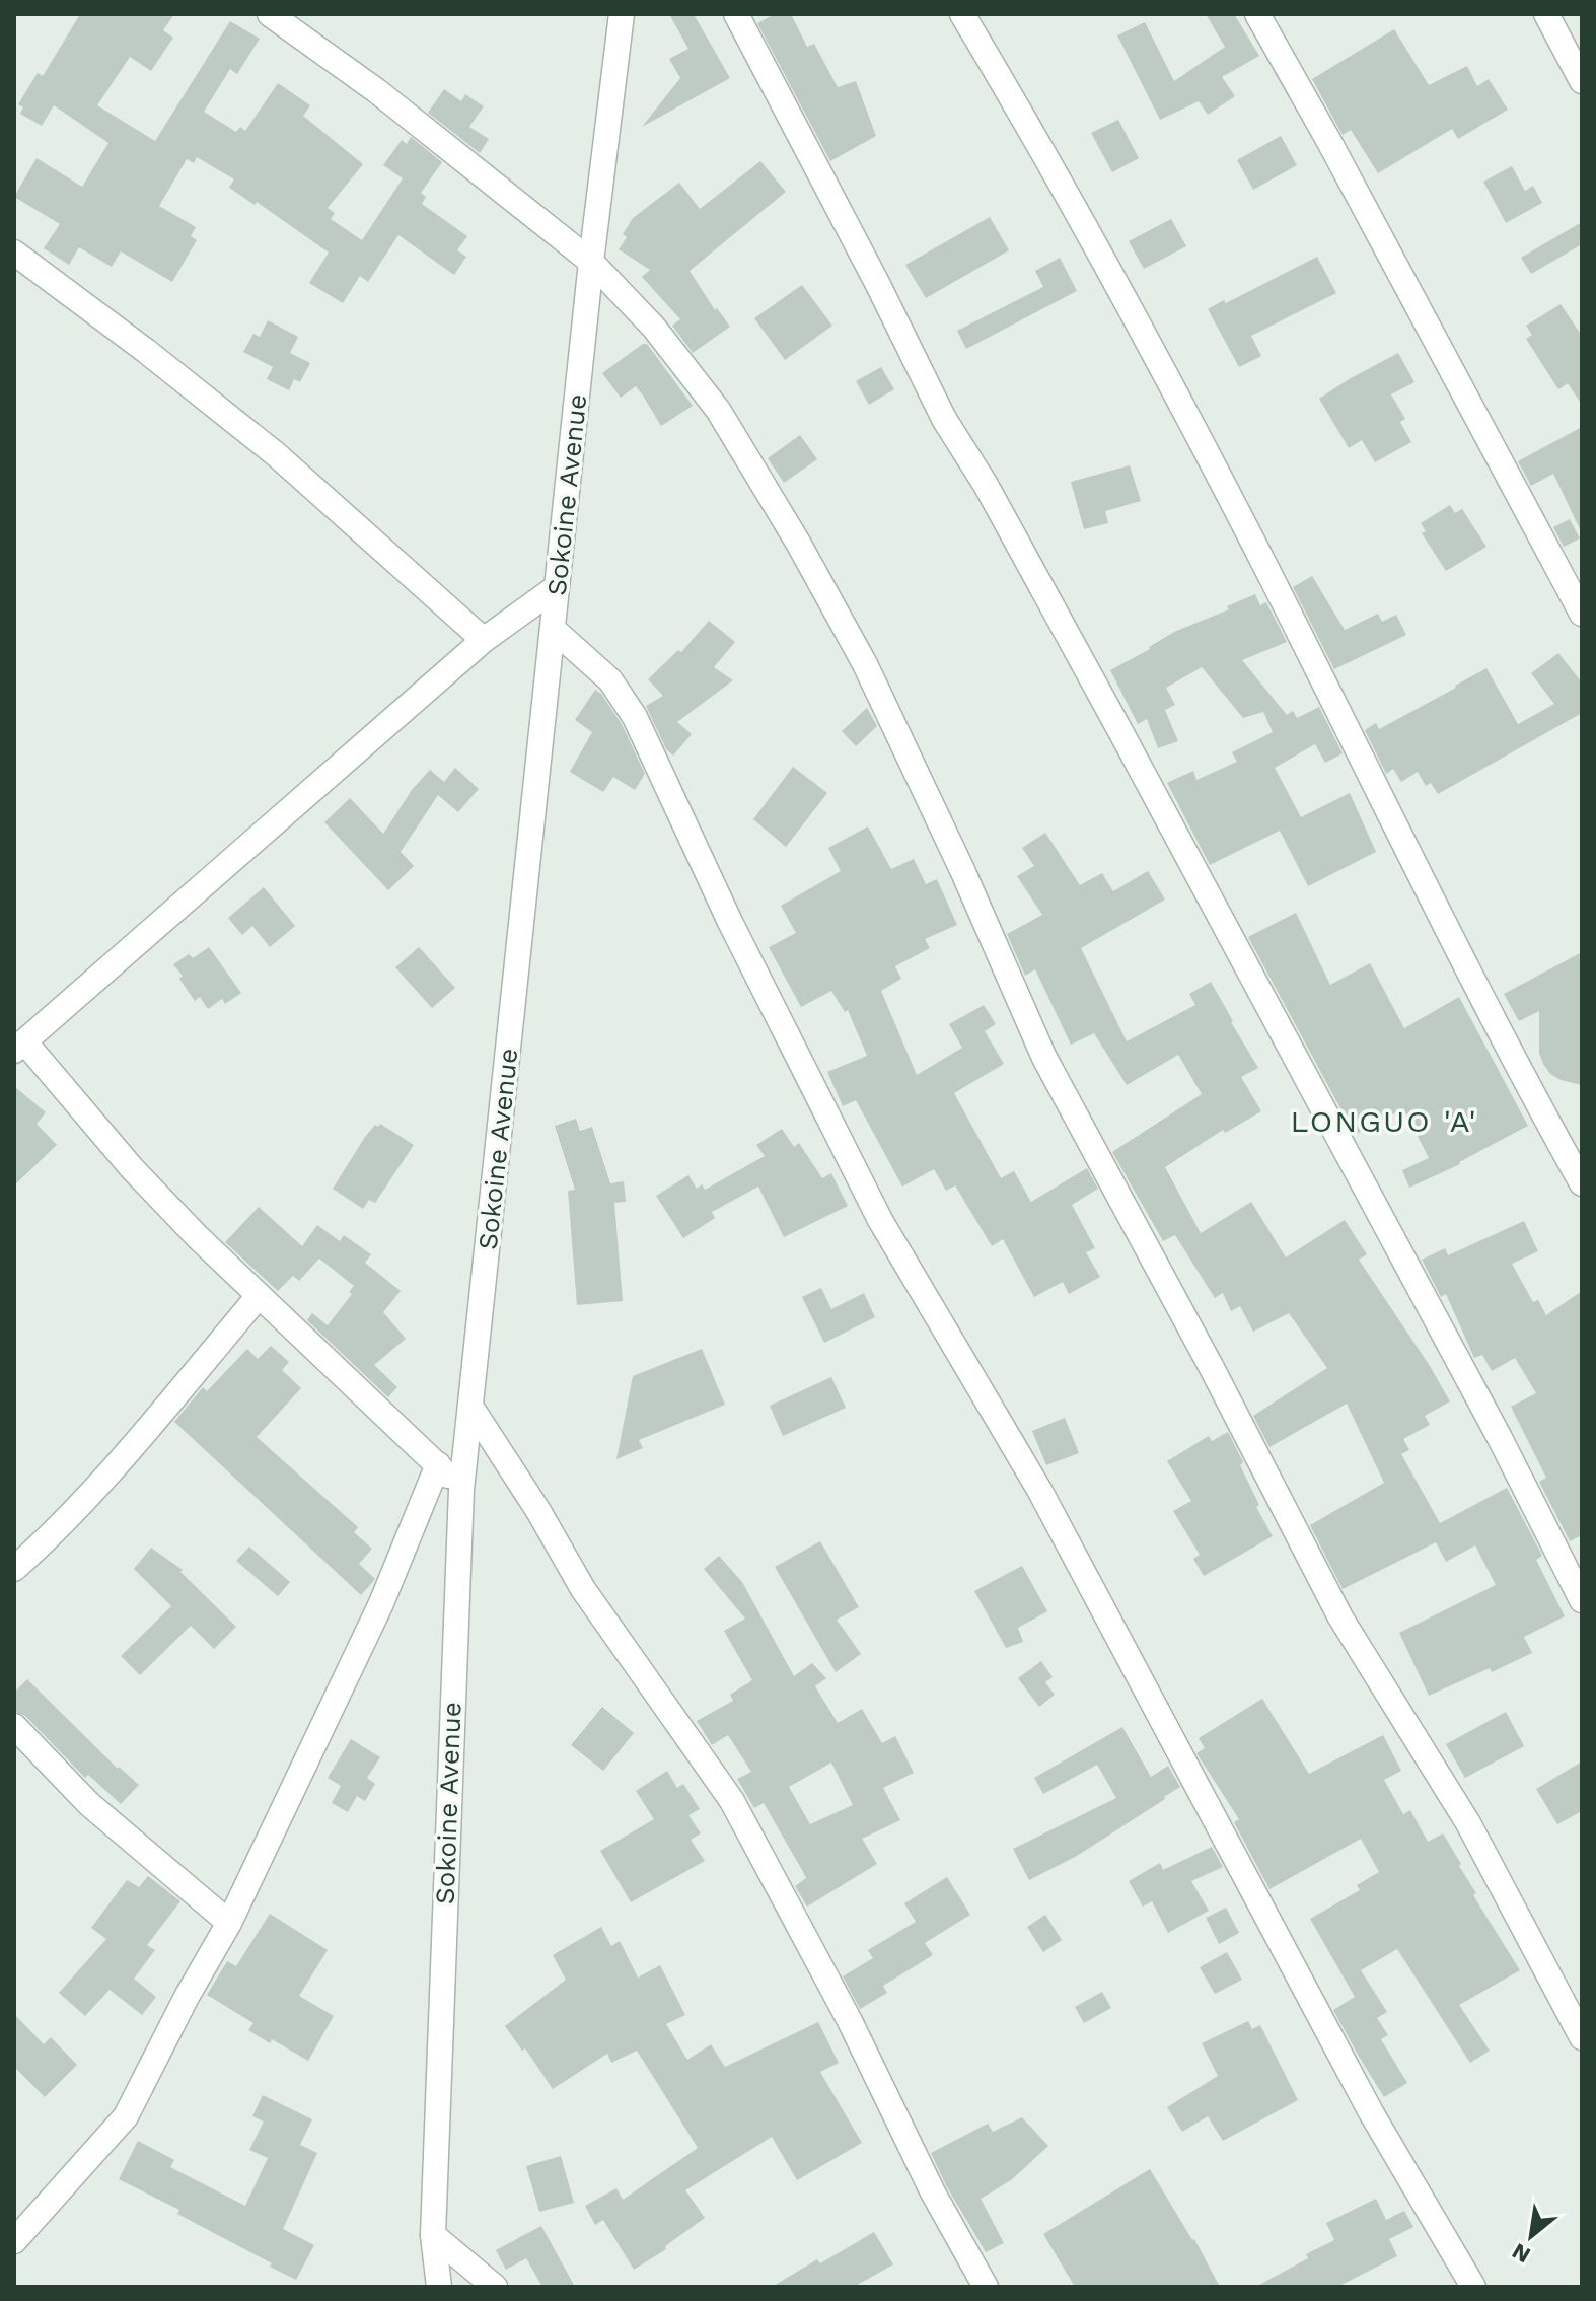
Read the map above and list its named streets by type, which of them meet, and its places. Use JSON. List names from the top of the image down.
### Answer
{
  "streets": {
    "street": ["Sokoine Avenue"]
  },
  "districts": ["LONGUO 'A'"],
  "north": "bottom left"
}
